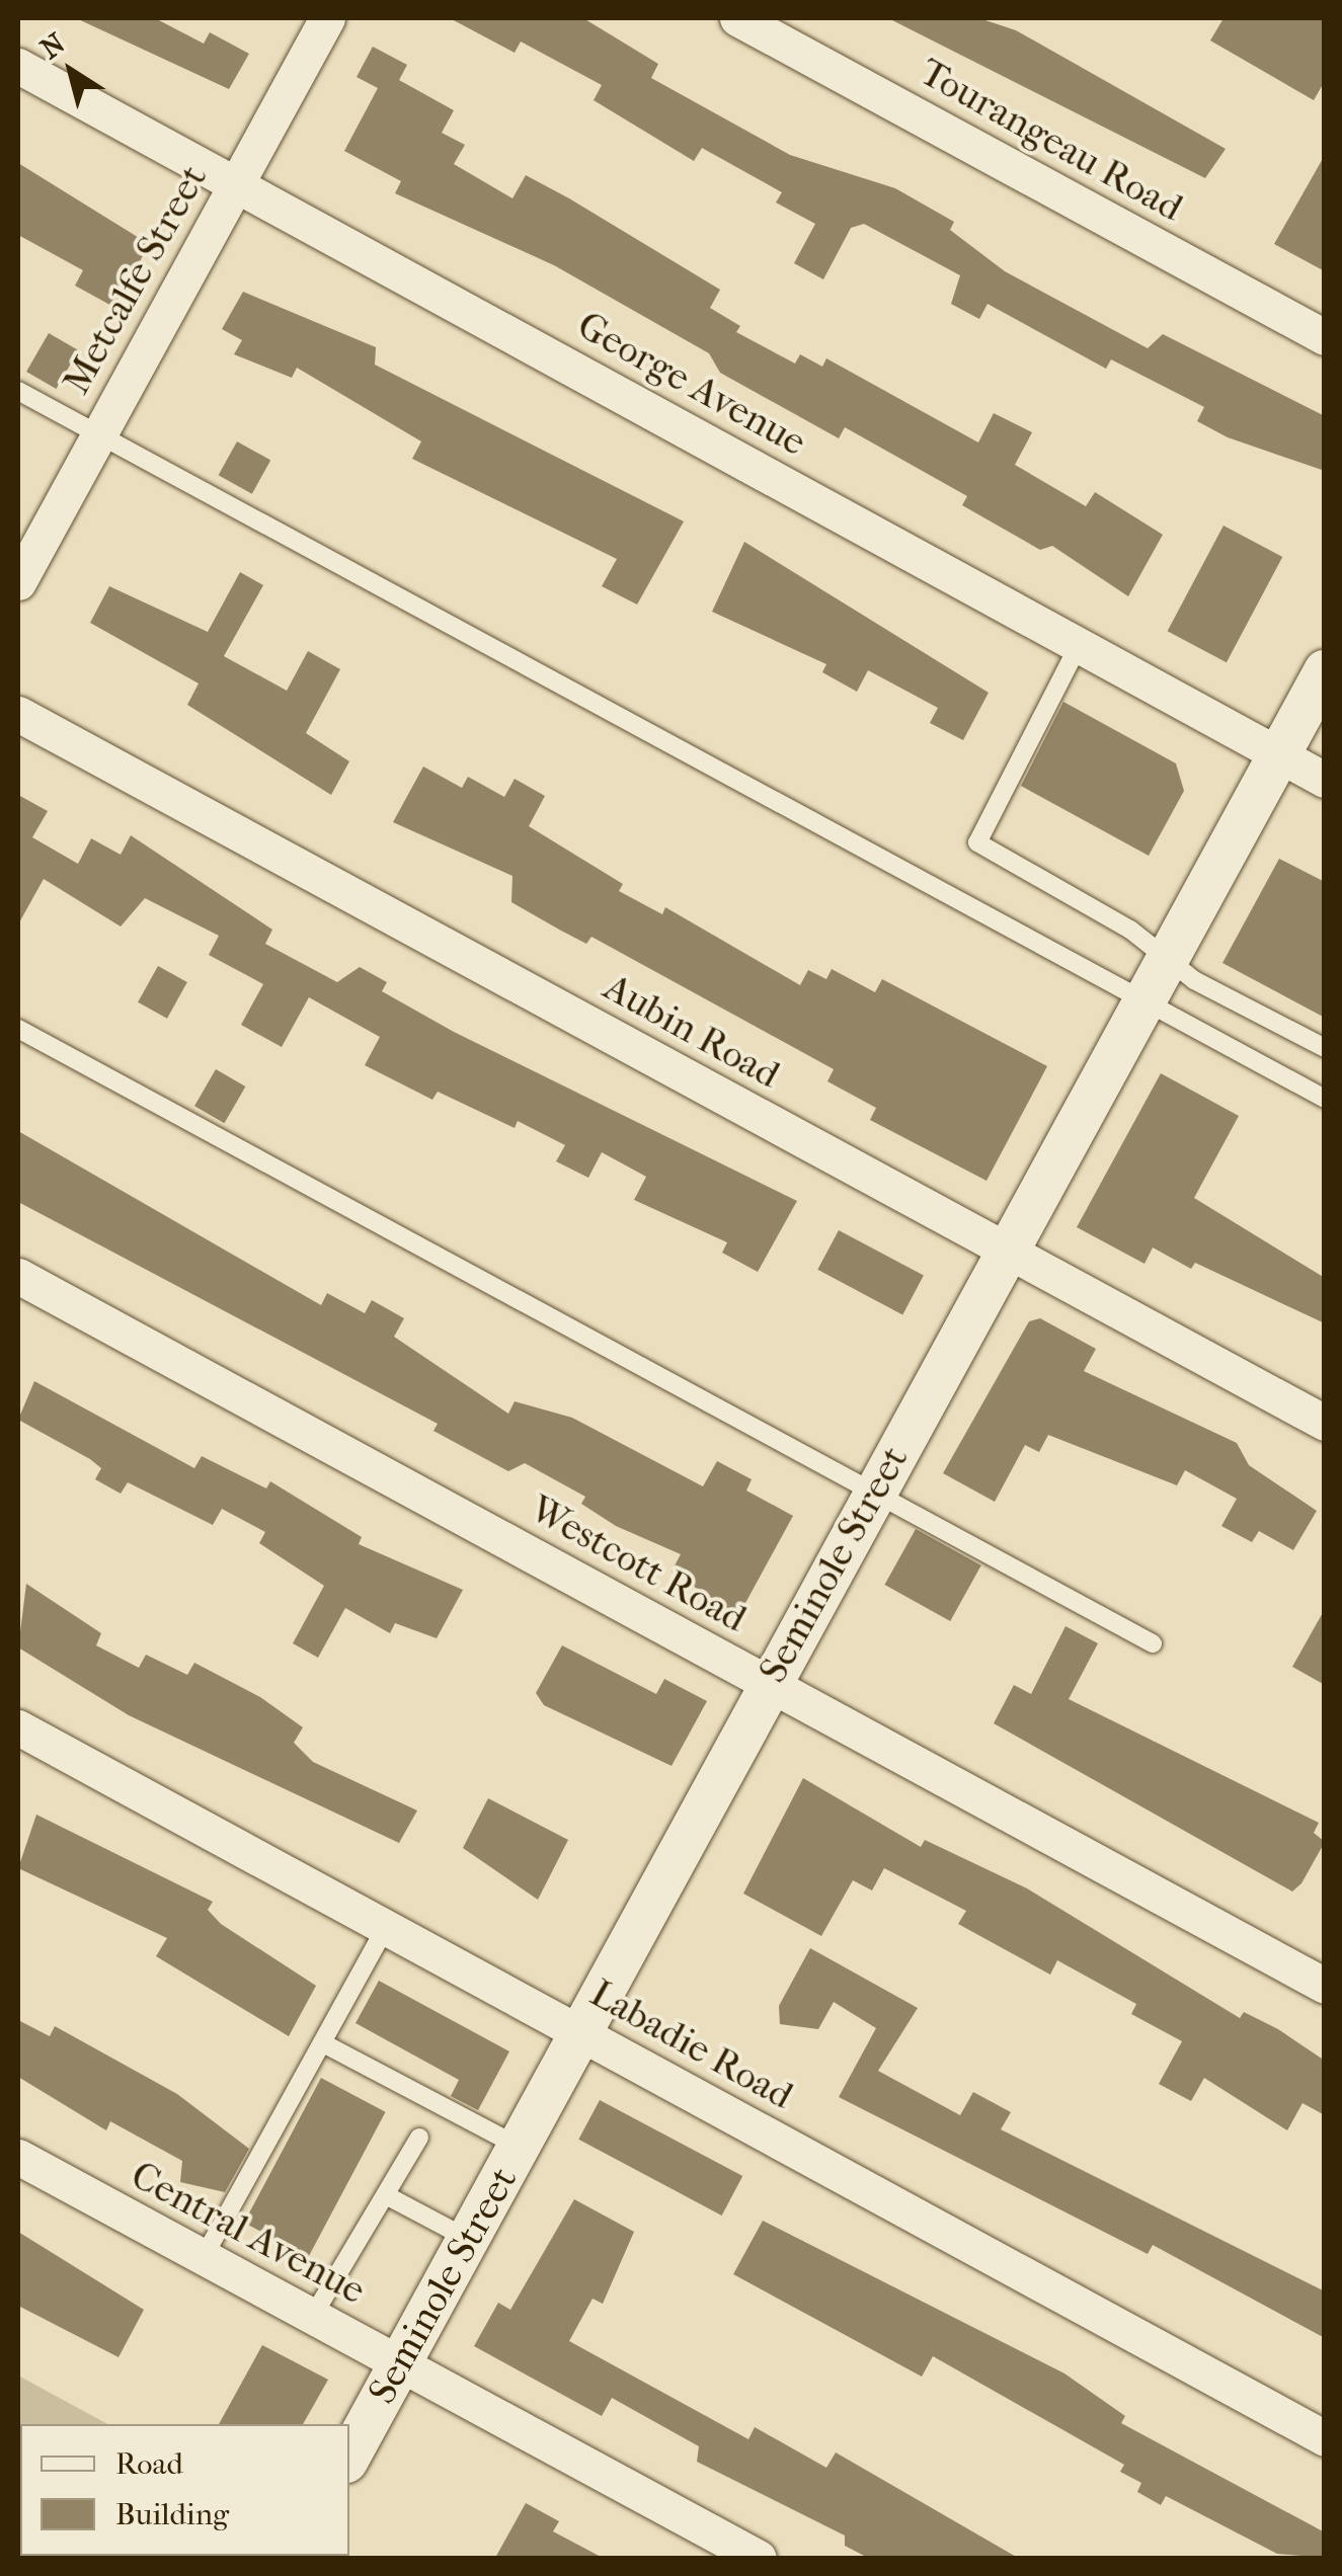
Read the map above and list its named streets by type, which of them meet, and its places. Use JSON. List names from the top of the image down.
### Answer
{
  "streets": {
    "street": [
      "Tourangeau Road",
      "Metcalfe Street",
      "George Avenue",
      "Aubin Road",
      "Westcott Road",
      "Seminole Street",
      "Labadie Road",
      "Central Avenue"
    ]
  },
  "crossings": [
    ["Metcalfe Street", "George Avenue"],
    ["George Avenue", "Seminole Street"],
    ["Aubin Road", "Seminole Street"],
    ["Westcott Road", "Seminole Street"],
    ["Seminole Street", "Labadie Road"],
    ["Seminole Street", "Central Avenue"]
  ],
  "legend": ["Road", "Building"],
  "north": "top left"
}
